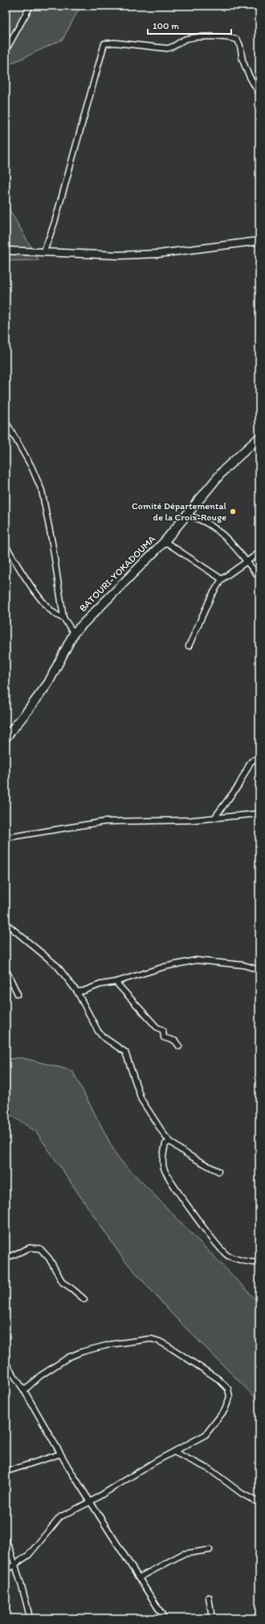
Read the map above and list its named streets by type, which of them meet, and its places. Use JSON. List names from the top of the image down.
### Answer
{
  "streets": {
    "highway": ["BATOURI-YOKADOUMA"]
  },
  "places": ["Comité Départemental de la Croix-Rouge"],
  "scale_bar": "100 m"
}
